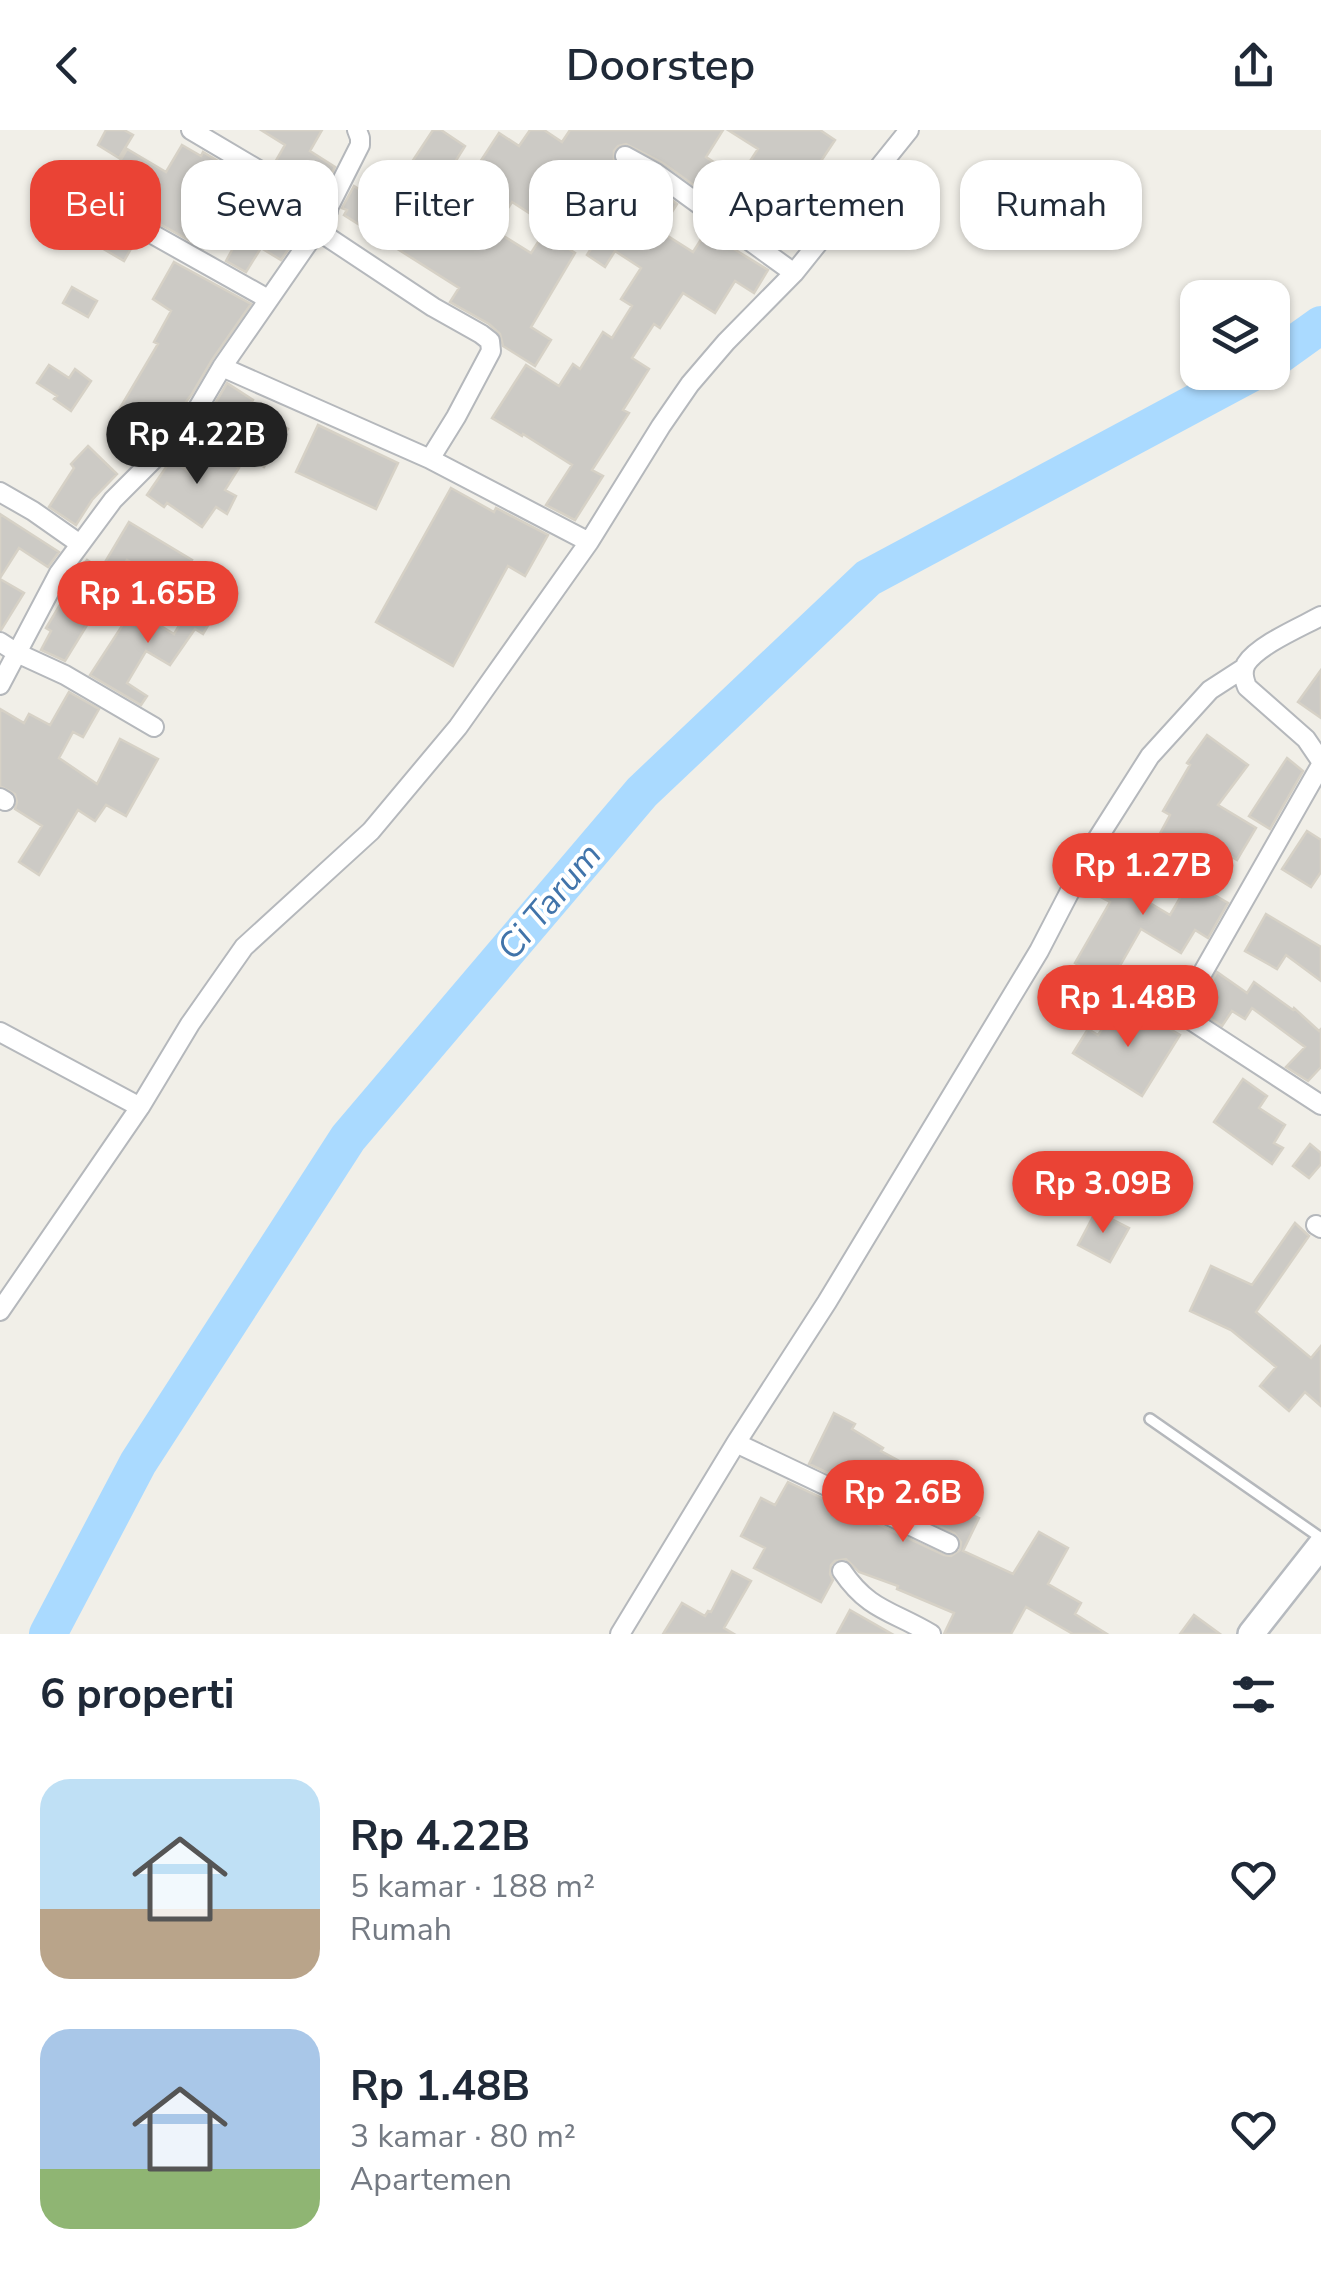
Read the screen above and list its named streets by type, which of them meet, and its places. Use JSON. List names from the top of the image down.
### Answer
{
  "water": ["Ci Tarum"],
  "page": {
    "header": "Doorstep",
    "chip": [
      "Beli",
      "Sewa",
      "Filter",
      "Baru",
      "Apartemen",
      "Rumah"
    ],
    "price": [
      "Rp 4.22B",
      "Rp 1.65B",
      "Rp 1.27B",
      "Rp 1.48B",
      "Rp 3.09B",
      "Rp 2.6B"
    ],
    "heading": "6 properti",
    "list": [
      {
        "name": "Rp 4.22B",
        "note": "5 kamar · 188 m² · Rumah"
      },
      {
        "name": "Rp 1.48B",
        "note": "3 kamar · 80 m² · Apartemen"
      }
    ]
  }
}
